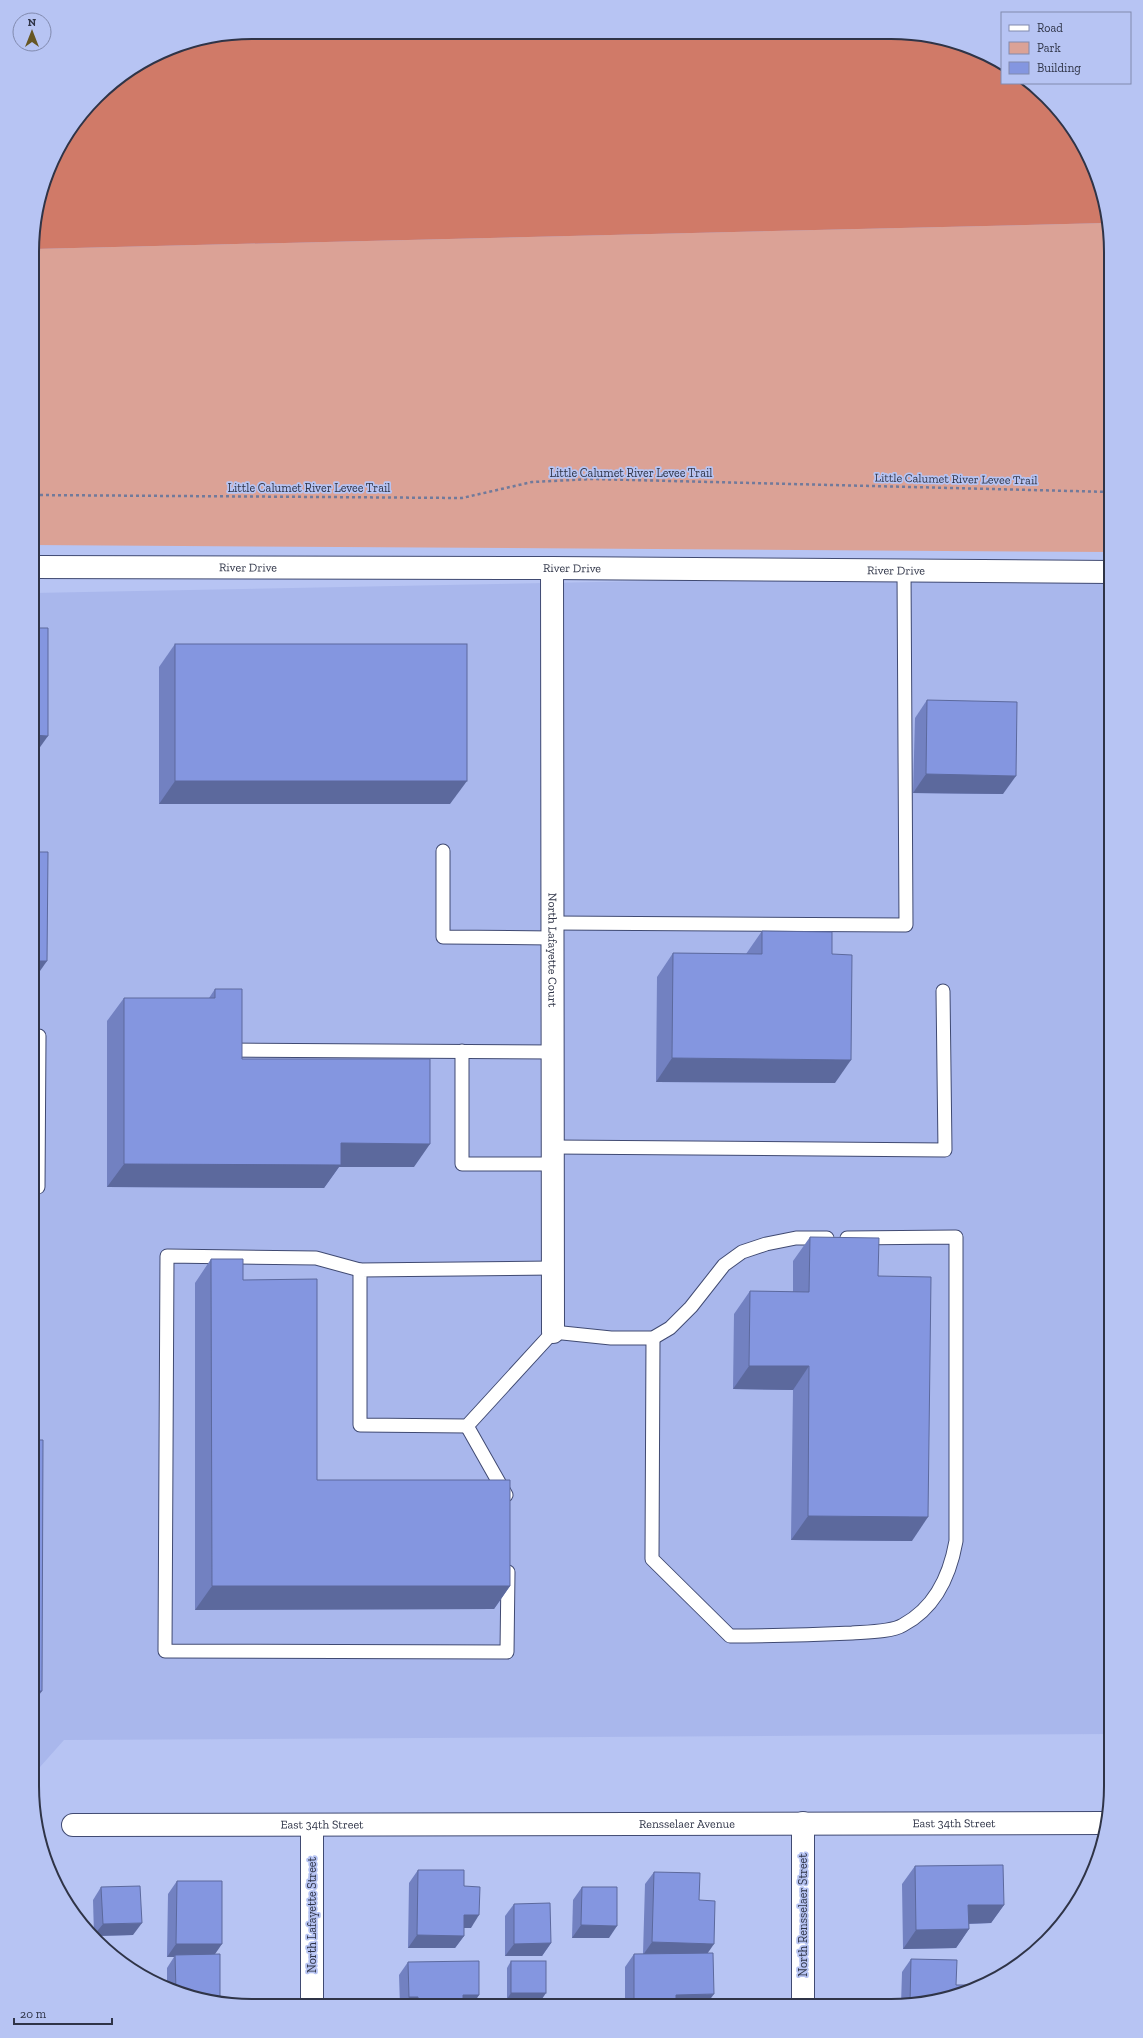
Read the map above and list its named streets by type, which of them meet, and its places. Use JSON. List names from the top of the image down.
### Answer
{
  "streets": {
    "street": [
      "River Drive",
      "North Lafayette Court",
      "Rensselaer Avenue",
      "East 34th Street",
      "North Lafayette Street",
      "North Rensselaer Street"
    ],
    "path": ["Little Calumet River Levee Trail"]
  },
  "crossings": [
    ["River Drive", "North Lafayette Court"],
    ["Rensselaer Avenue", "East 34th Street"],
    ["Rensselaer Avenue", "North Rensselaer Street"],
    ["East 34th Street", "North Lafayette Street"],
    ["East 34th Street", "North Rensselaer Street"]
  ],
  "legend": ["Road", "Park", "Building"],
  "scale_bar": "20 m",
  "north": "top"
}
